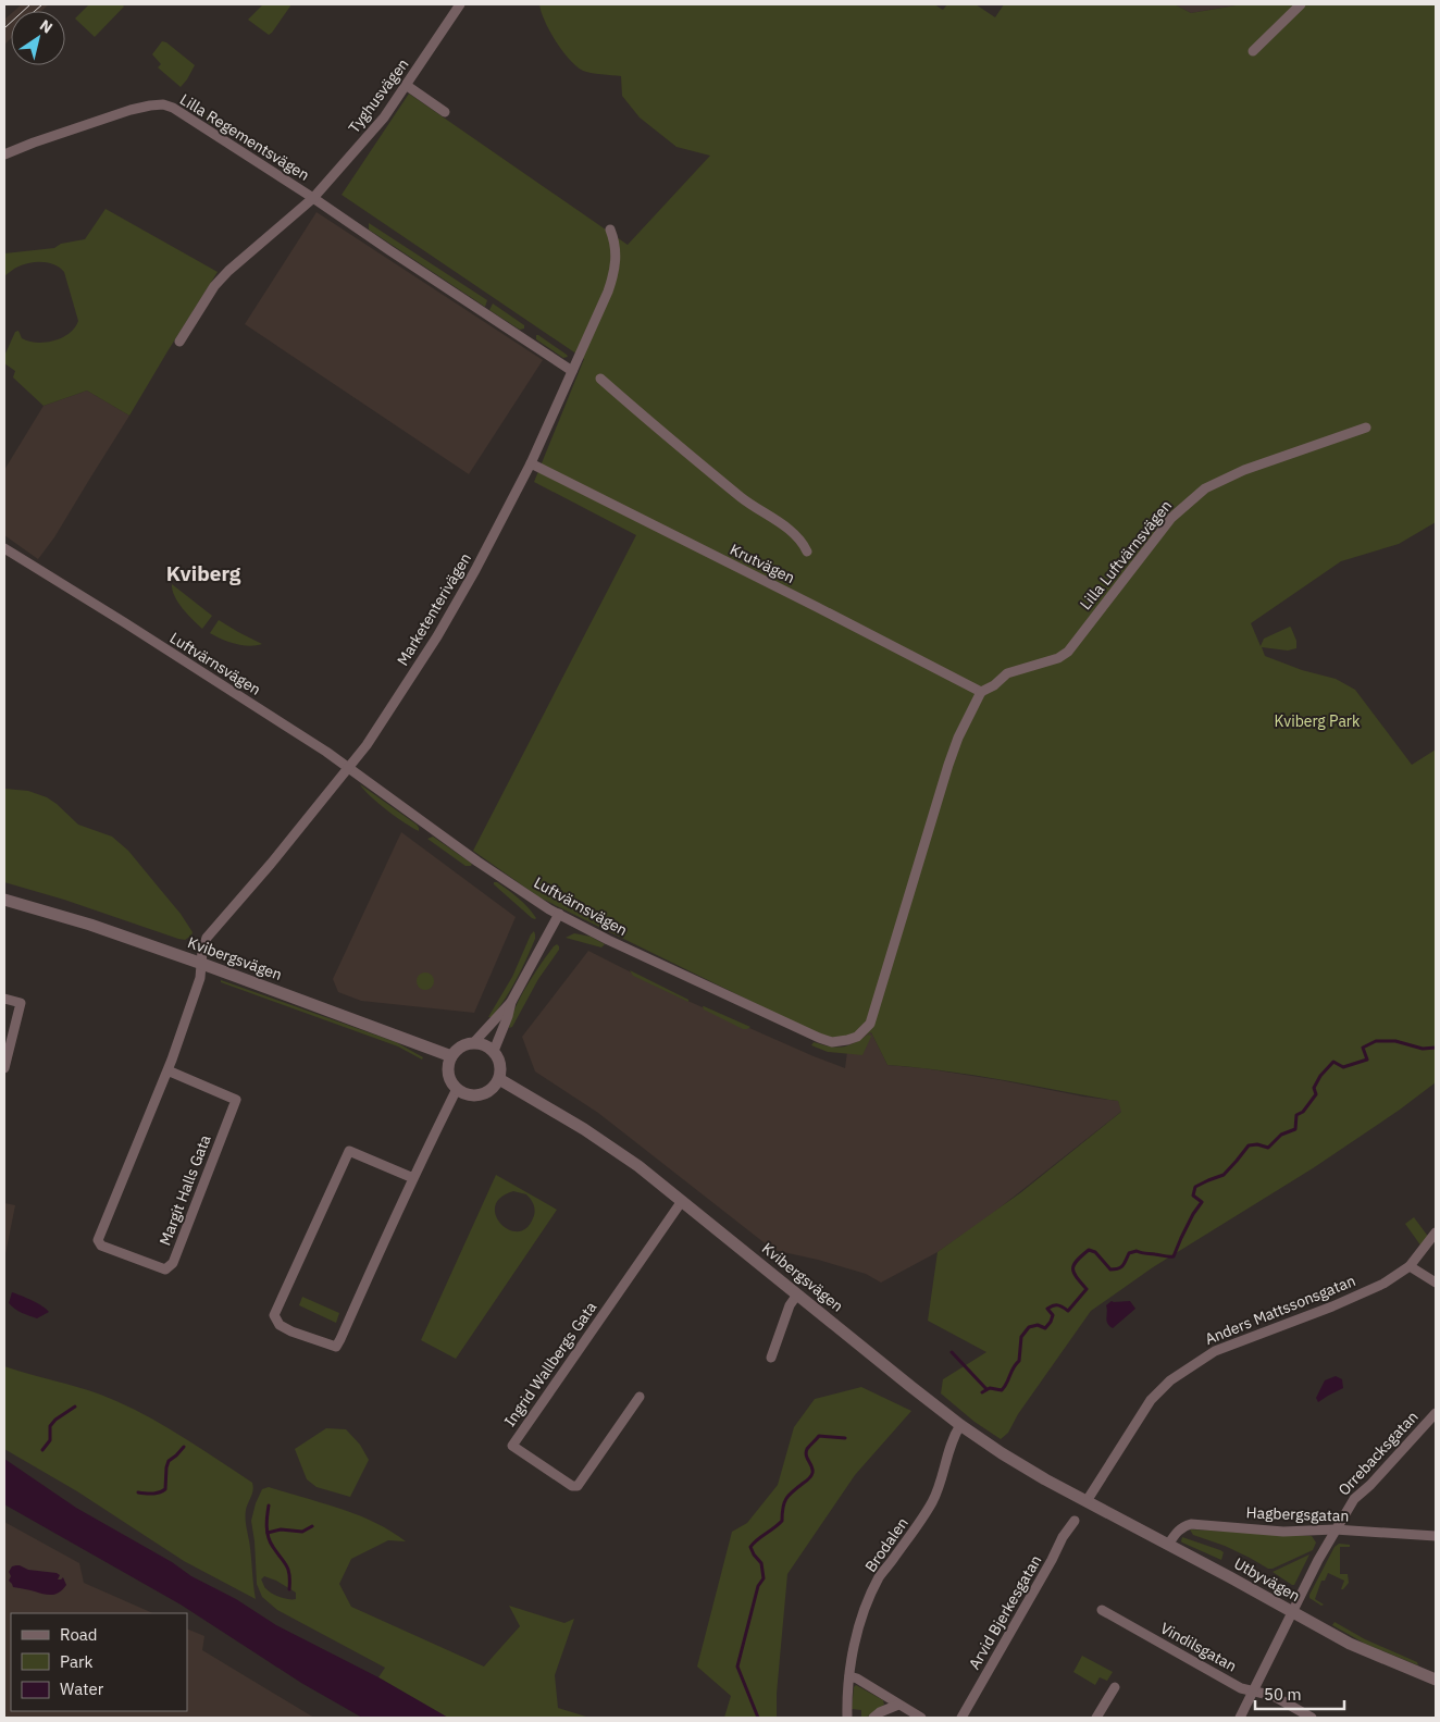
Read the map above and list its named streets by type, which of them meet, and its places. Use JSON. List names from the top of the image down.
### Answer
{
  "streets": {
    "street": [
      "Tyghusvägen",
      "Lilla Regementsvägen",
      "Lilla Luftvärnsvägen",
      "Krutvägen",
      "Marketenterivägen",
      "Luftvärnsvägen",
      "Kvibergsvägen",
      "Margit Halls Gata",
      "Anders Mattssonsgatan",
      "Ingrid Wallbergs Gata",
      "Orrebacksgatan",
      "Hagbergsgatan",
      "Brodalen",
      "Utbyvägen",
      "Arvid Bjerkesgatan",
      "Vindilsgatan"
    ]
  },
  "crossings": [
    ["Tyghusvägen", "Lilla Regementsvägen"],
    ["Lilla Regementsvägen", "Marketenterivägen"],
    ["Lilla Luftvärnsvägen", "Krutvägen"],
    ["Lilla Luftvärnsvägen", "Luftvärnsvägen"],
    ["Krutvägen", "Marketenterivägen"],
    ["Krutvägen", "Luftvärnsvägen"],
    ["Marketenterivägen", "Luftvärnsvägen"],
    ["Marketenterivägen", "Kvibergsvägen"],
    ["Marketenterivägen", "Margit Halls Gata"],
    ["Kvibergsvägen", "Margit Halls Gata"],
    ["Kvibergsvägen", "Anders Mattssonsgatan"],
    ["Kvibergsvägen", "Ingrid Wallbergs Gata"],
    ["Kvibergsvägen", "Brodalen"],
    ["Kvibergsvägen", "Utbyvägen"],
    ["Anders Mattssonsgatan", "Utbyvägen"],
    ["Orrebacksgatan", "Hagbergsgatan"],
    ["Orrebacksgatan", "Utbyvägen"],
    ["Orrebacksgatan", "Vindilsgatan"],
    ["Hagbergsgatan", "Utbyvägen"]
  ],
  "districts": ["Kviberg"],
  "parks": ["Kviberg Park"],
  "legend": ["Road", "Park", "Water"],
  "scale_bar": "50 m",
  "north": "top right"
}
